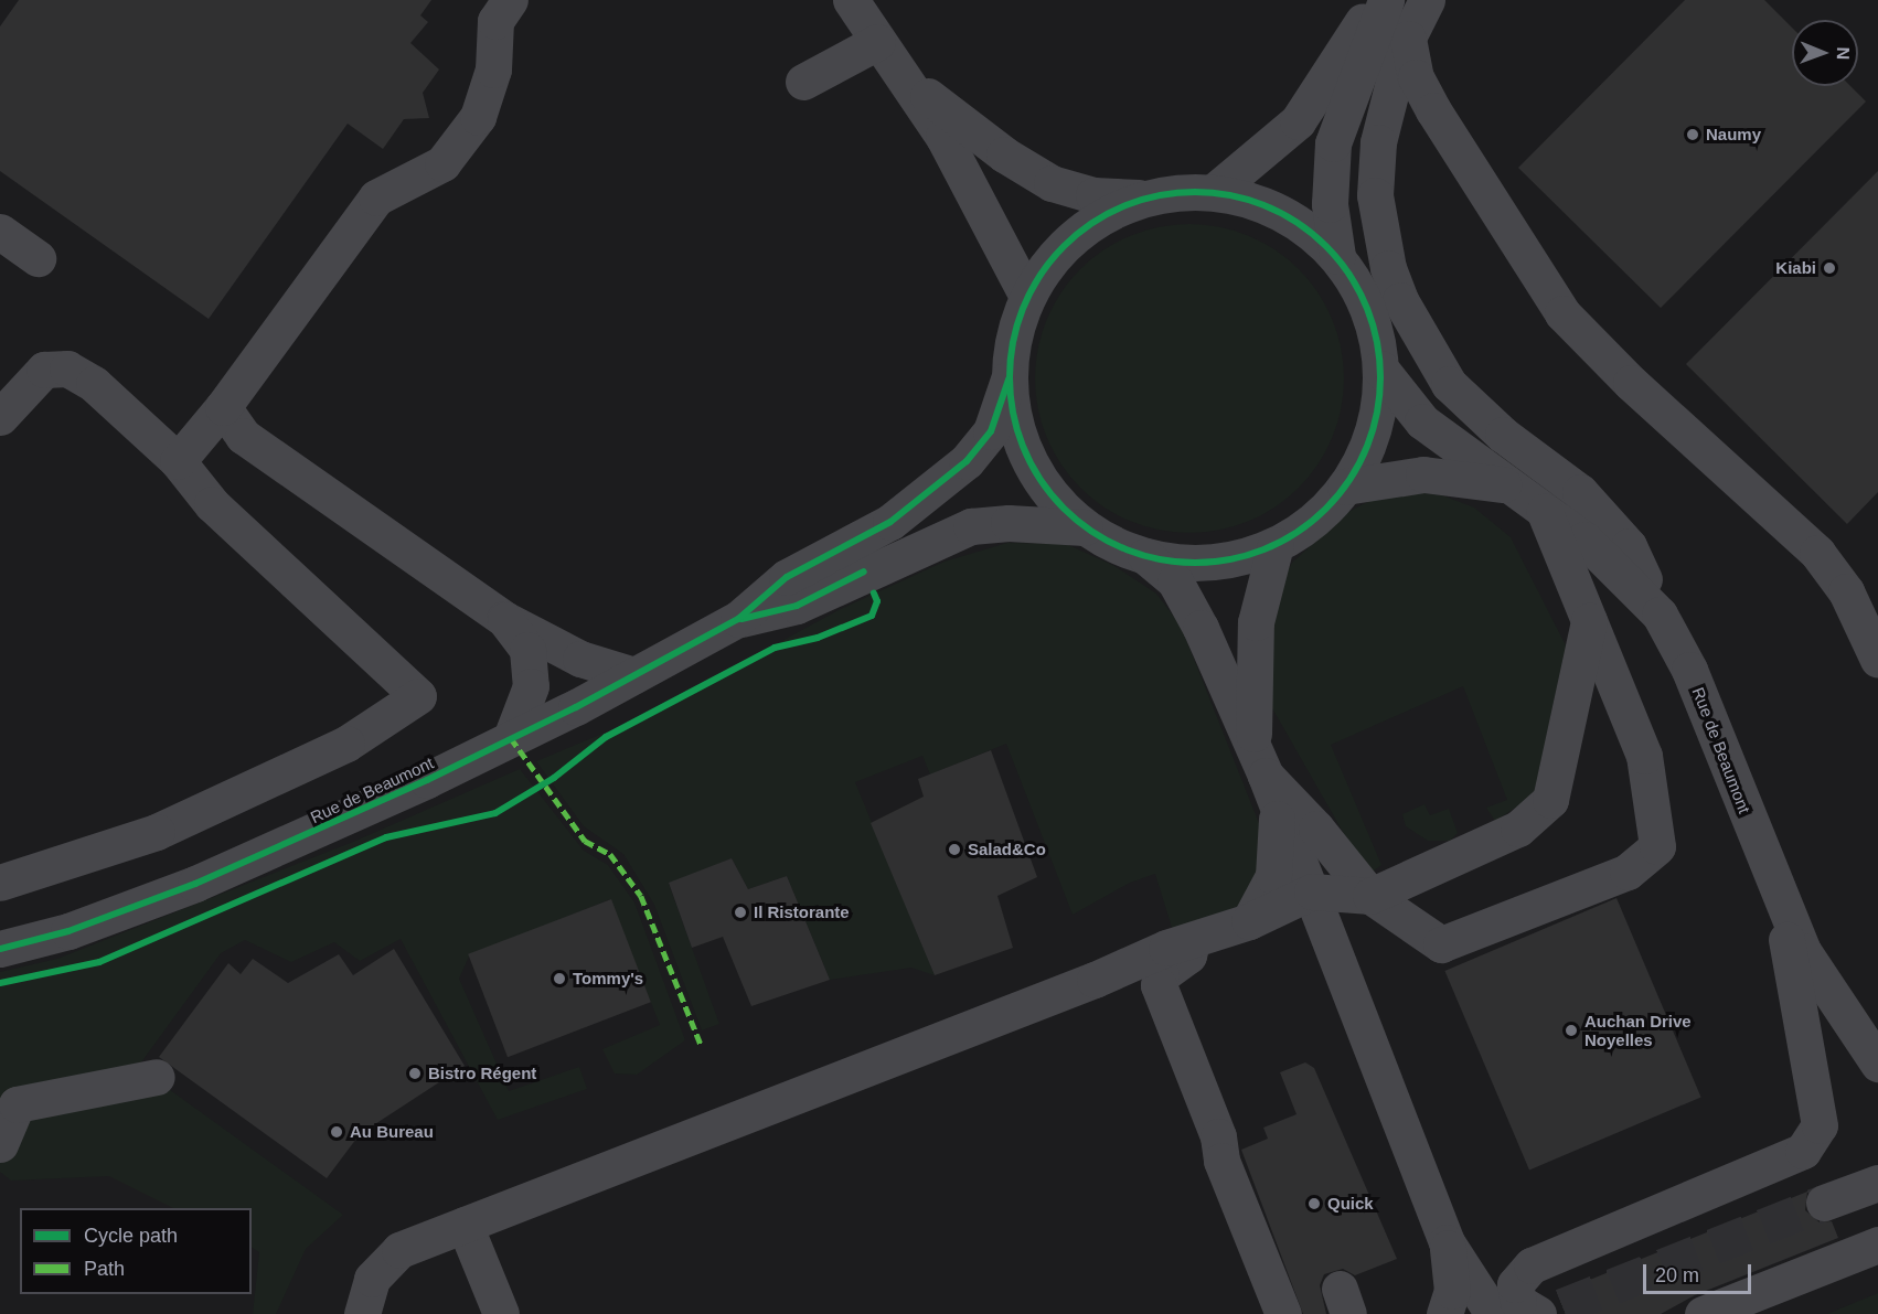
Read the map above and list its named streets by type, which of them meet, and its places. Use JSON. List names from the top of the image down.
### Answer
{
  "streets": {
    "street": ["Rue de Beaumont"]
  },
  "places": [
    "Naumy",
    "Kiabi",
    "Salad&Co",
    "Il Ristorante",
    "Tommy's",
    "Auchan Drive Noyelles",
    "Bistro Régent",
    "Au Bureau",
    "Quick"
  ],
  "legend": ["Cycle path", "Path"],
  "scale_bar": "20 m",
  "north": "right"
}
